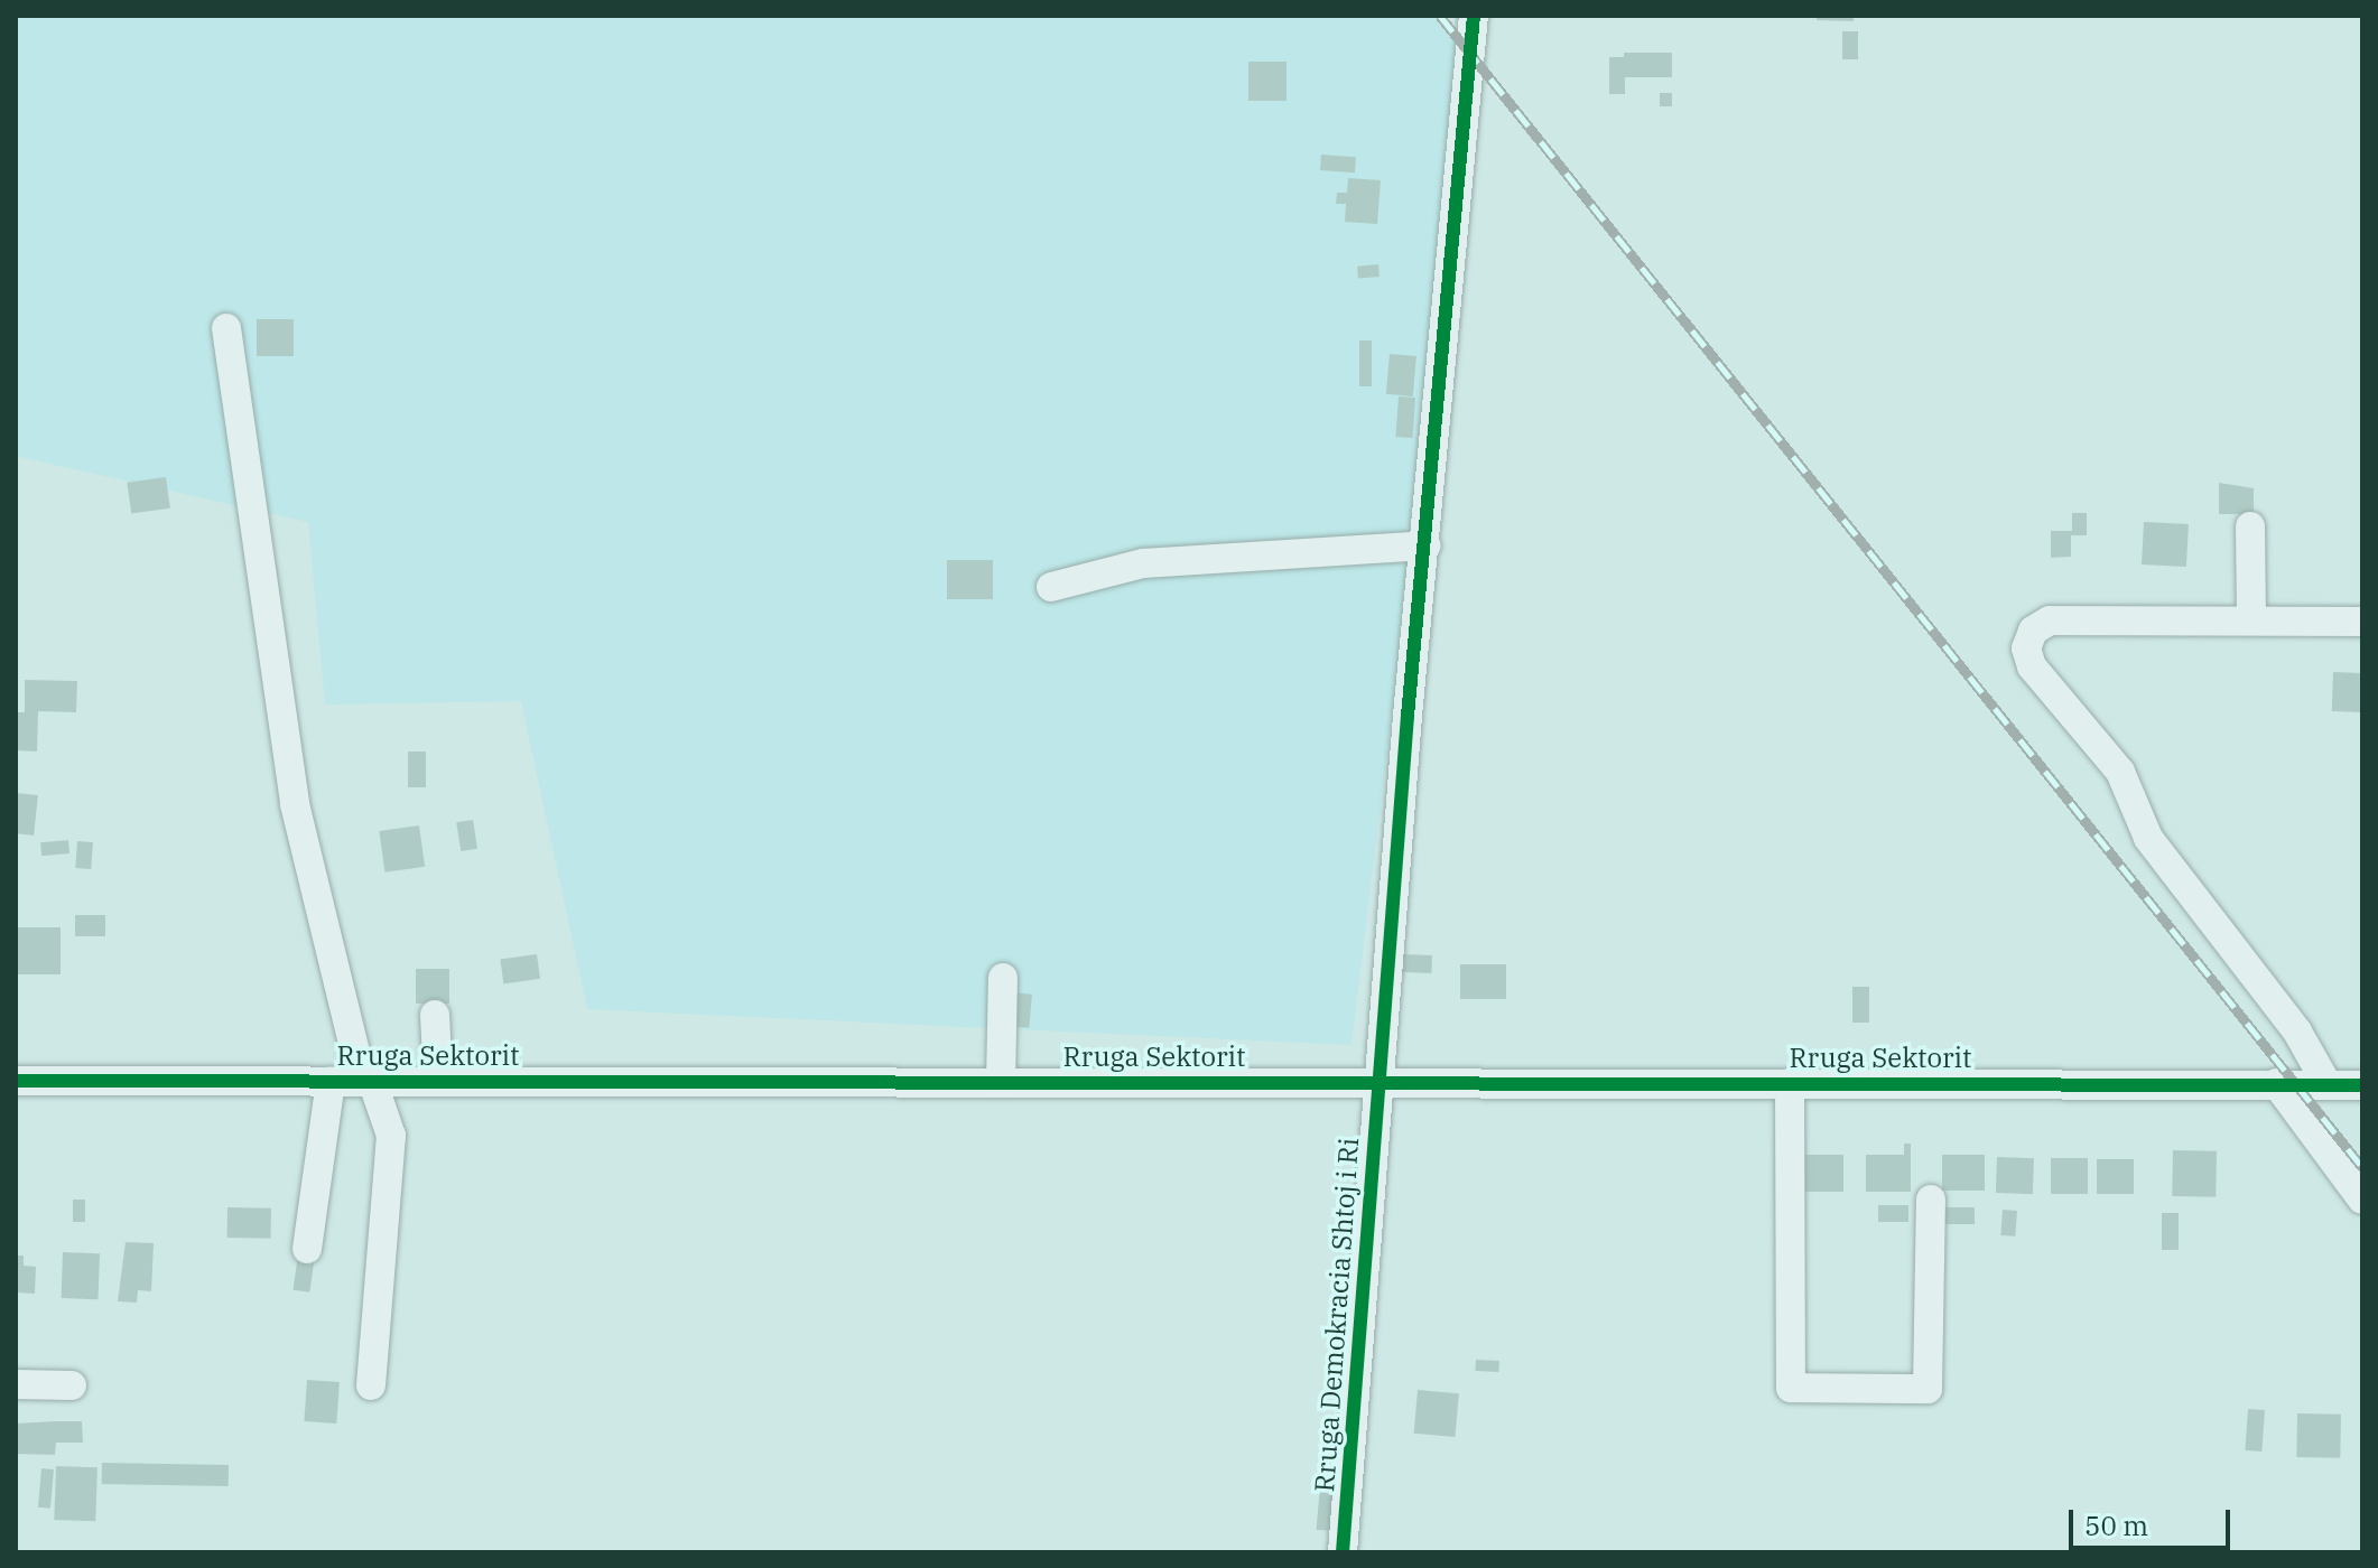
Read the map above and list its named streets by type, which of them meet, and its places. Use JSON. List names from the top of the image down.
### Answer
{
  "streets": {
    "street": ["Rruga Sektorit", "Rruga Demokracia Shtoj i Ri"]
  },
  "crossings": [
    ["Rruga Sektorit", "Rruga Demokracia Shtoj i Ri"]
  ],
  "scale_bar": "50 m"
}
